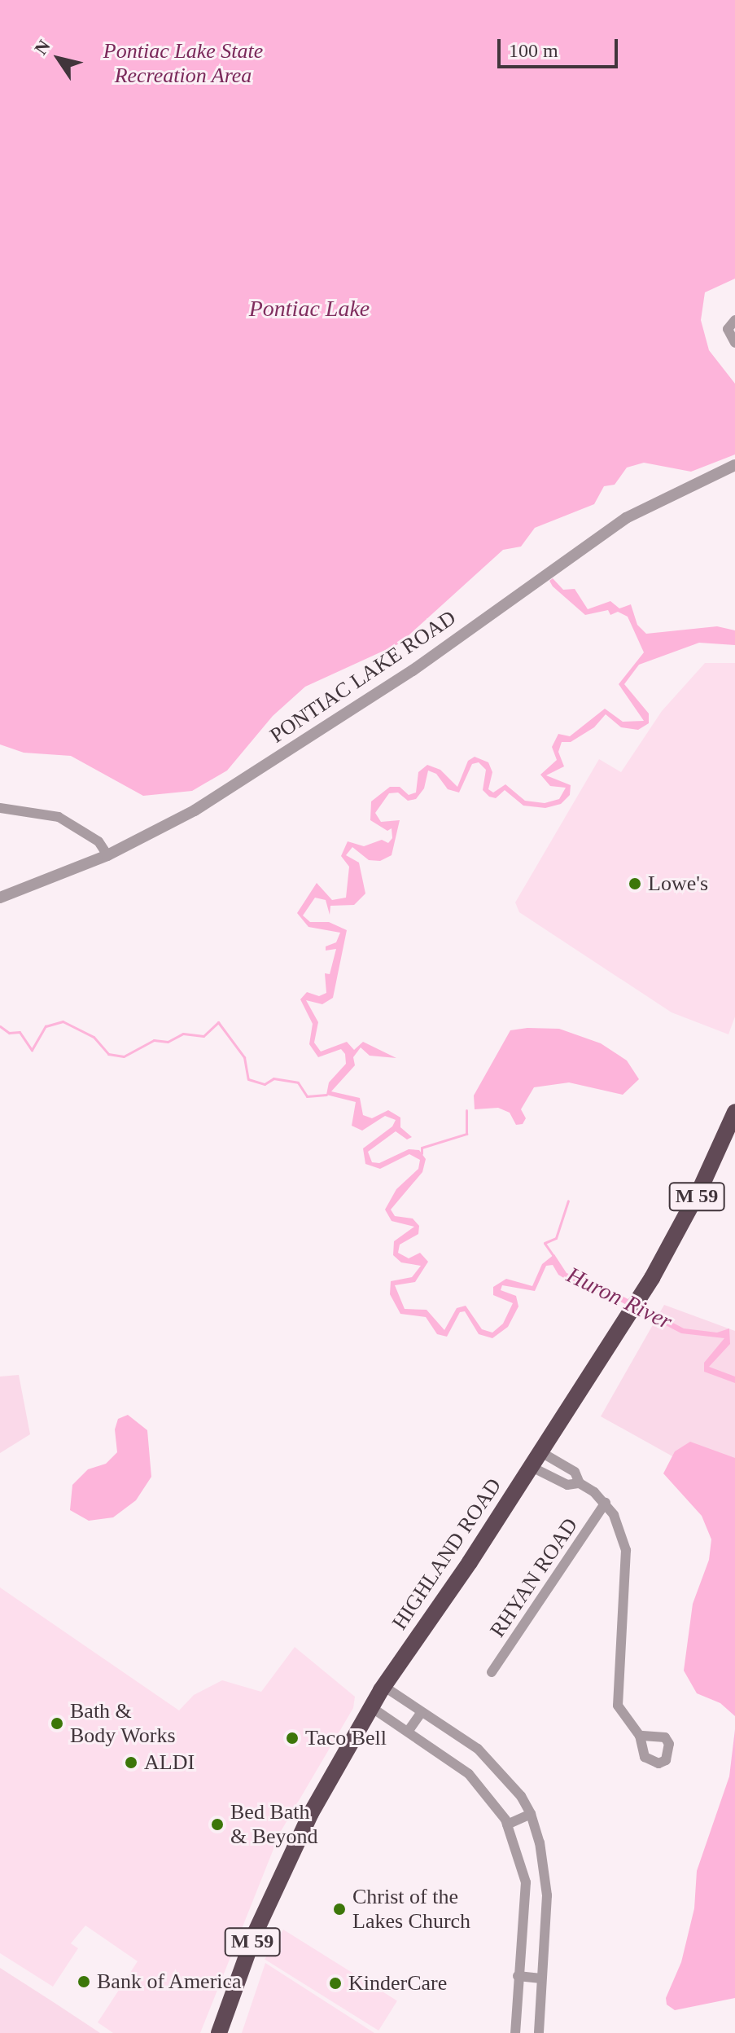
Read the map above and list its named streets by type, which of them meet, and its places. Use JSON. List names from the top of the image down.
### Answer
{
  "streets": {
    "highway": ["M 59", "HIGHLAND ROAD"],
    "street": ["PONTIAC LAKE ROAD", "RHYAN ROAD"]
  },
  "water": ["Pontiac Lake", "Huron River"],
  "parks": ["Pontiac Lake State Recreation Area"],
  "places": [
    "Lowe's",
    "Bath & Body Works",
    "Taco Bell",
    "ALDI",
    "Bed Bath & Beyond",
    "Christ of the Lakes Church",
    "Bank of America",
    "KinderCare"
  ],
  "scale_bar": "100 m",
  "north": "top left"
}
